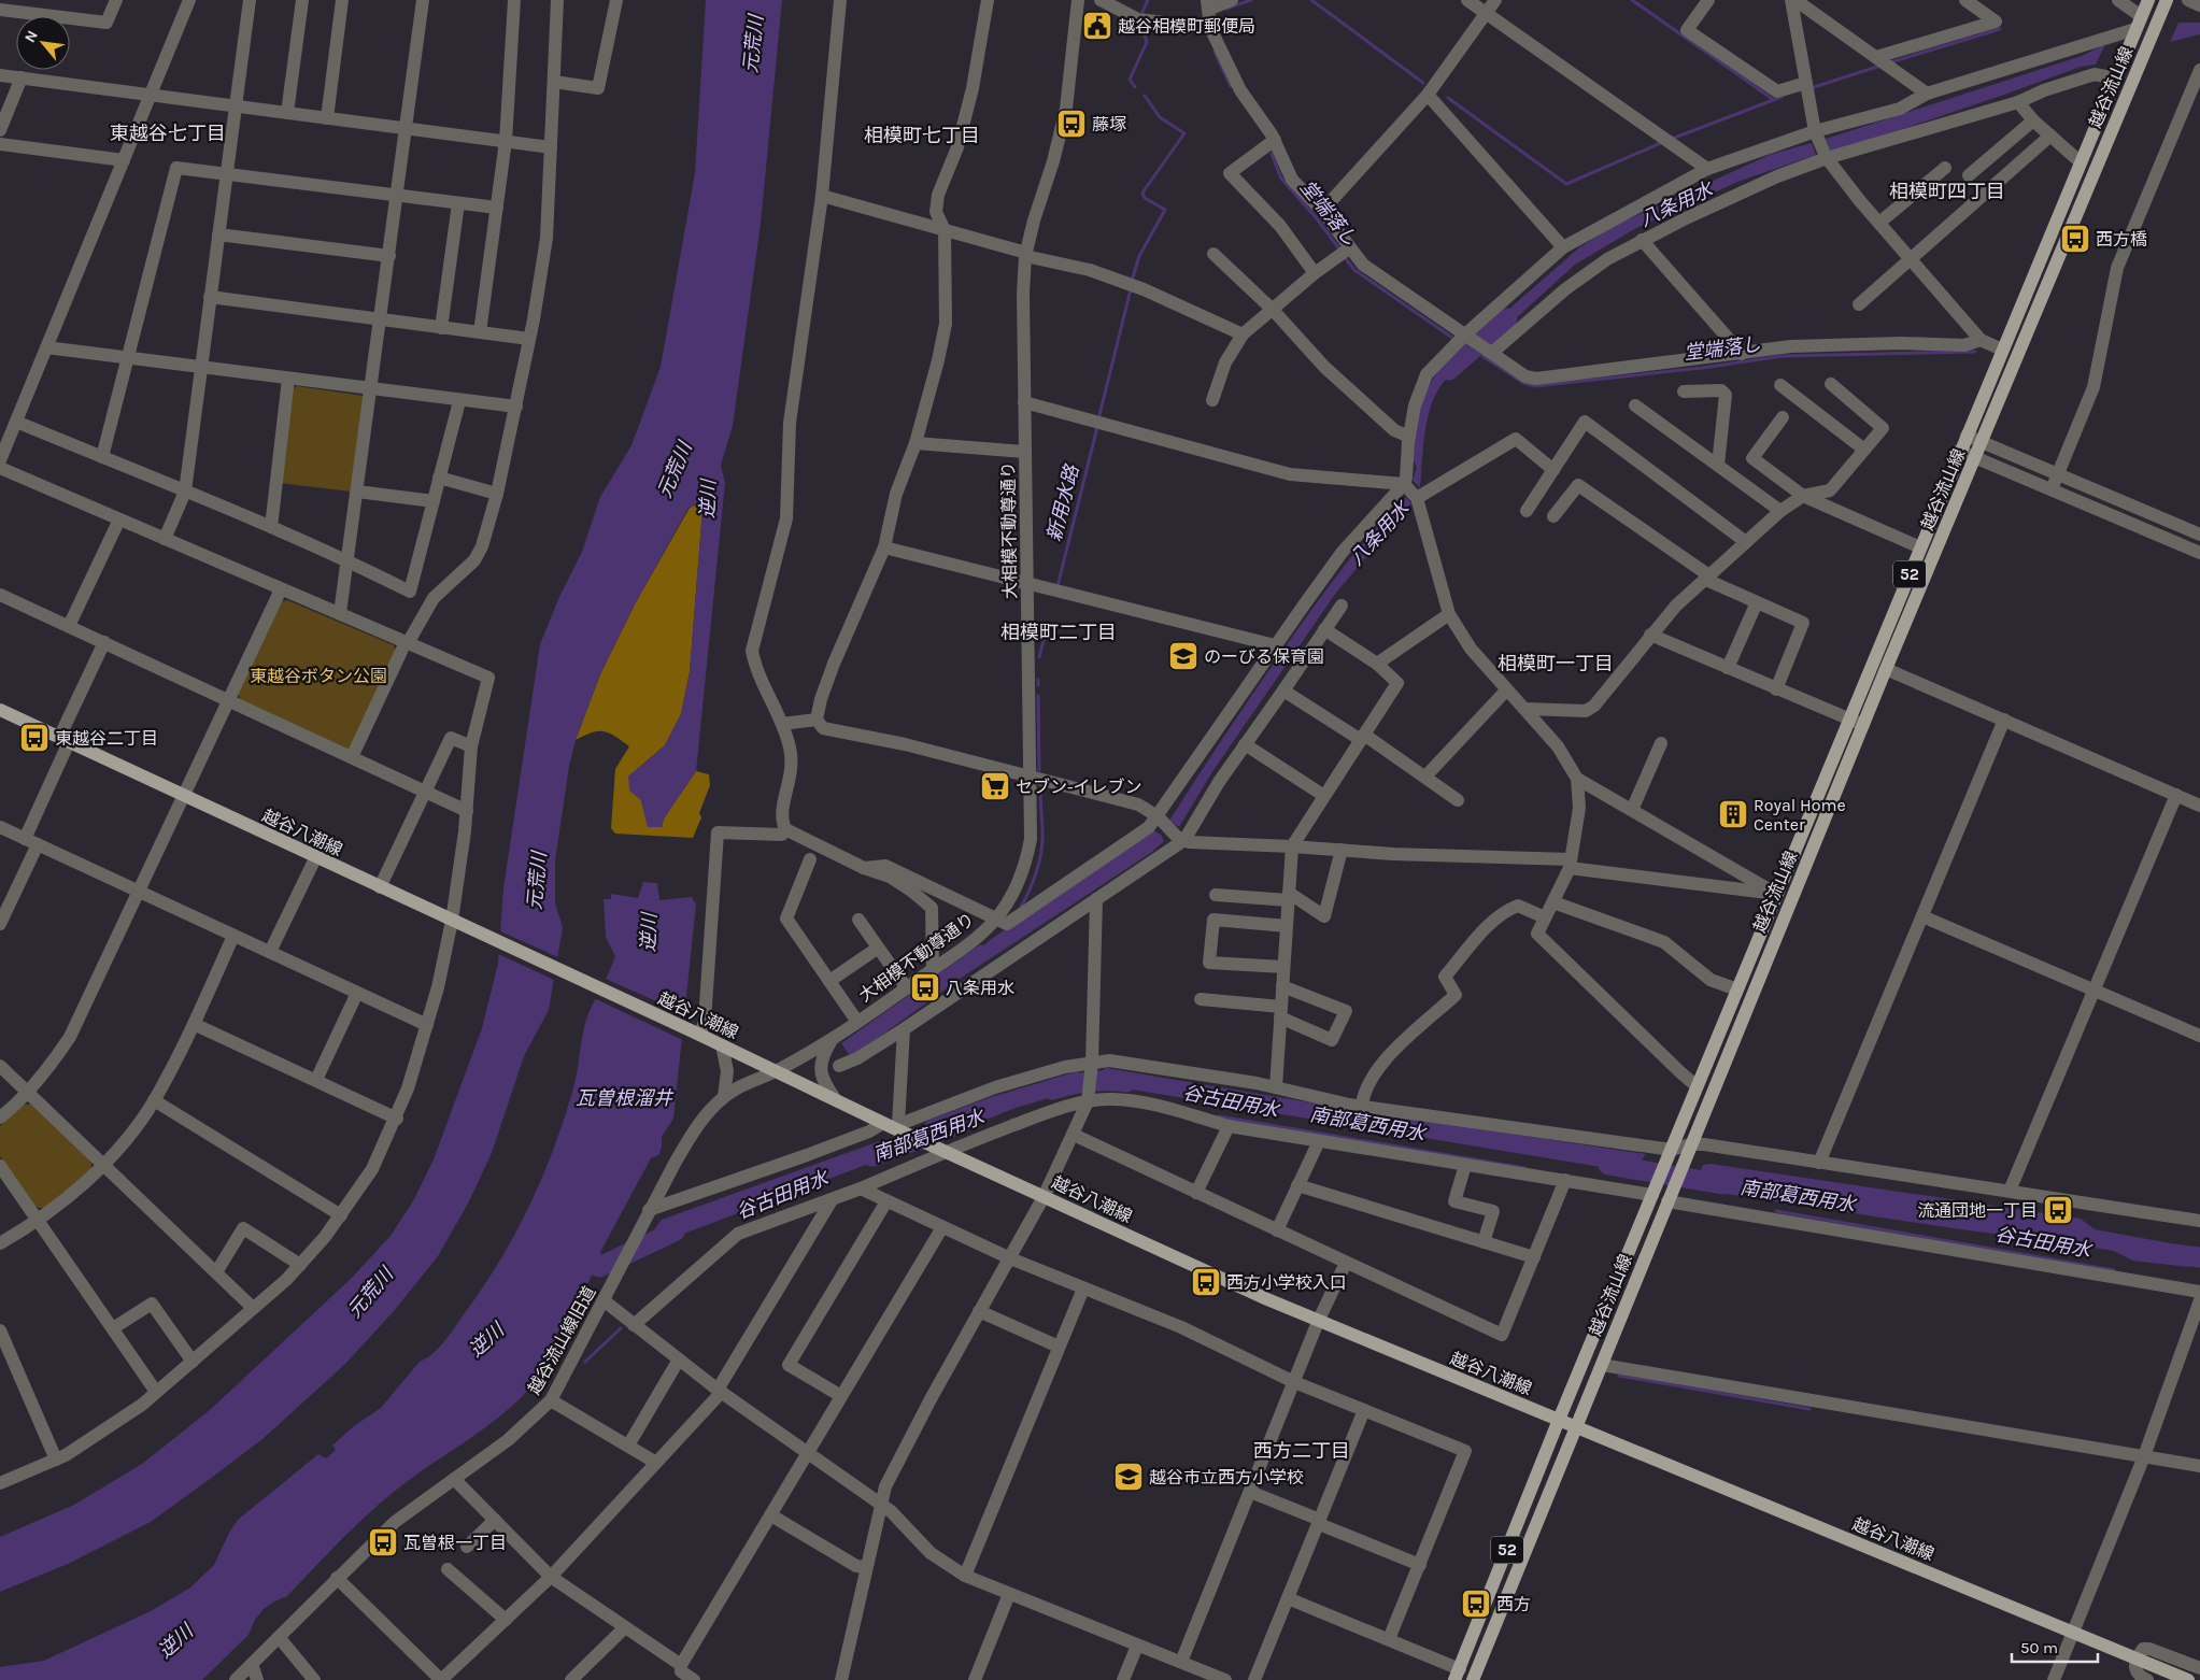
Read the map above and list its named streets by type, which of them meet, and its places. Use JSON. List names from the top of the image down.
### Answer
{
  "streets": {
    "main road": ["越谷流山線", "52", "越谷八潮線"],
    "street": ["大相模不動尊通り", "越谷流山線旧道"]
  },
  "crossings": [
    ["越谷流山線", "越谷八潮線"],
    ["大相模不動尊通り", "越谷八潮線"],
    ["大相模不動尊通り", "越谷流山線旧道"],
    ["越谷八潮線", "越谷流山線旧道"]
  ],
  "districts": [
    "東越谷七丁目",
    "相模町七丁目",
    "相模町四丁目",
    "相模町二丁目",
    "相模町一丁目",
    "西方二丁目"
  ],
  "water": [
    "元荒川",
    "八条用水",
    "堂端落し",
    "逆川",
    "新用水路",
    "瓦曽根溜井",
    "谷古田用水",
    "南部葛西用水"
  ],
  "parks": ["東越谷ボタン公園"],
  "places": {
    "public building": ["越谷相模町郵便局"],
    "bus stop": [
      "藤塚",
      "西方橋",
      "東越谷二丁目",
      "八条用水",
      "流通団地一丁目",
      "西方小学校入口",
      "瓦曽根一丁目",
      "西方"
    ],
    "school or university": ["のーびる保育園", "越谷市立西方小学校"],
    "supermarket": ["セブン-イレブン"],
    "building": ["Royal Home Center"]
  },
  "scale_bar": "50 m",
  "north": "top left"
}
